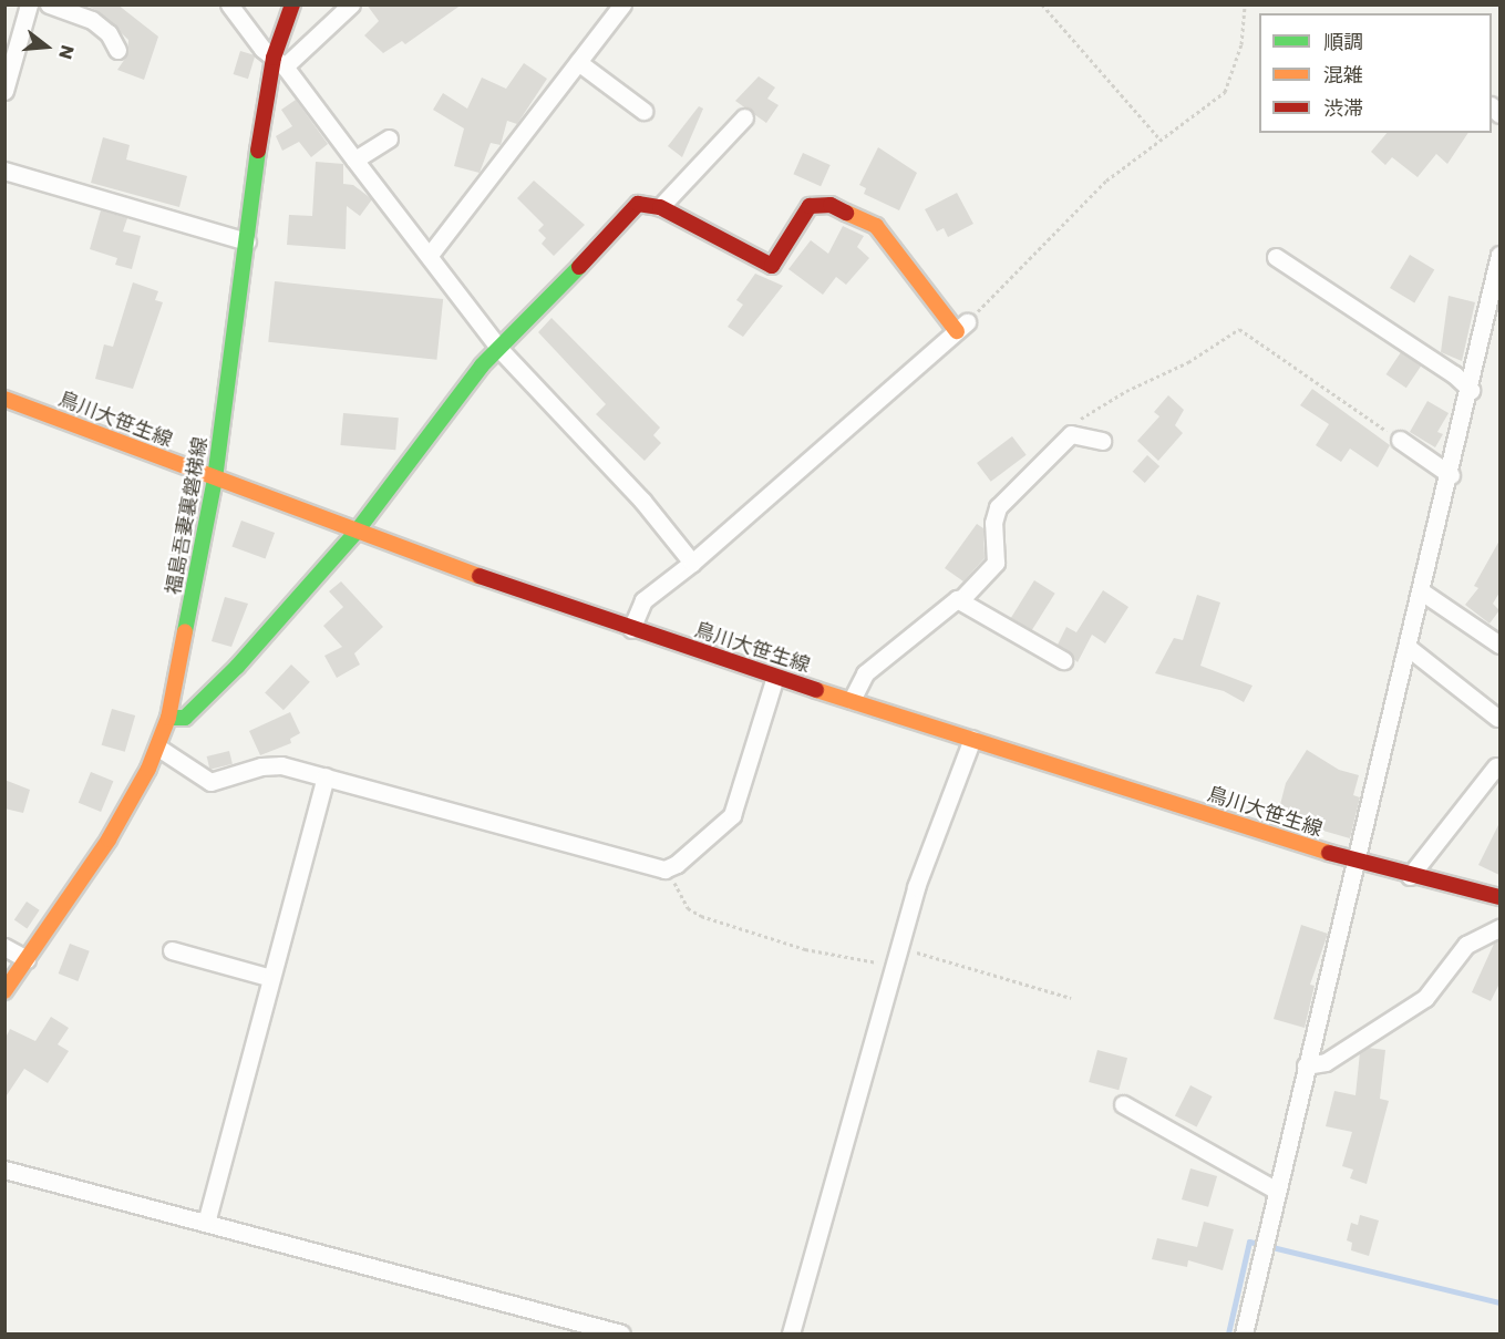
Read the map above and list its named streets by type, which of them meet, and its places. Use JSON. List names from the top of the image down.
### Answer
{
  "streets": {
    "street": ["鳥川大笹生線", "福島吾妻裏磐梯線"]
  },
  "crossings": [
    ["鳥川大笹生線", "福島吾妻裏磐梯線"]
  ],
  "legend": ["順調", "混雑", "渋滞"],
  "north": "right"
}
